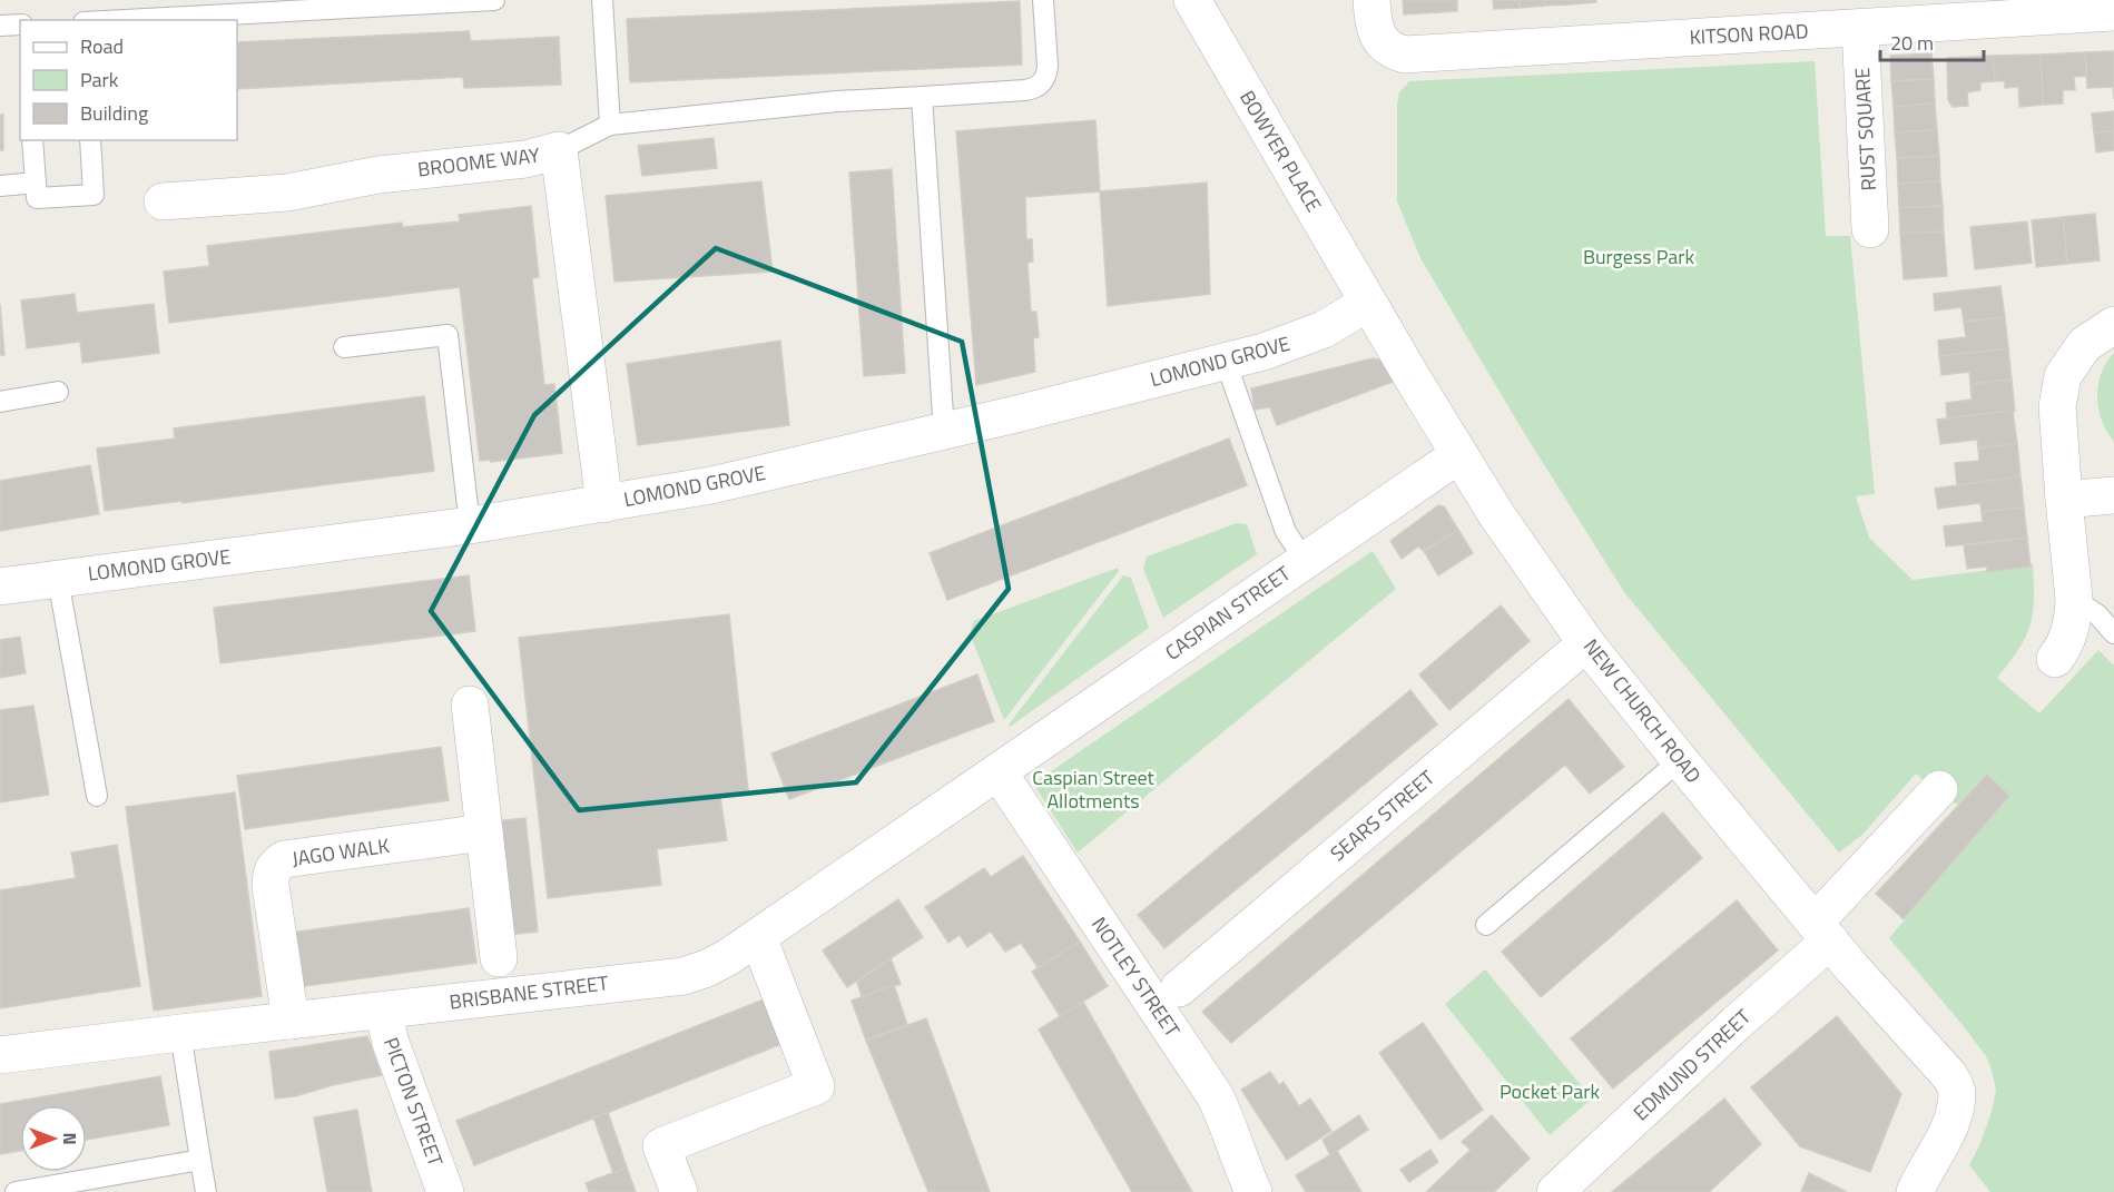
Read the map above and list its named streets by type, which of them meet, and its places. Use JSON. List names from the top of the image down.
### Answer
{
  "streets": {
    "street": [
      "KITSON ROAD",
      "RUST SQUARE",
      "BOWYER PLACE",
      "BROOME WAY",
      "LOMOND GROVE",
      "CASPIAN STREET",
      "NEW CHURCH ROAD",
      "SEARS STREET",
      "JAGO WALK",
      "NOTLEY STREET",
      "BRISBANE STREET",
      "EDMUND STREET",
      "PICTON STREET"
    ]
  },
  "crossings": [
    ["KITSON ROAD", "RUST SQUARE"],
    ["BOWYER PLACE", "LOMOND GROVE"],
    ["BOWYER PLACE", "NEW CHURCH ROAD"],
    ["BROOME WAY", "LOMOND GROVE"],
    ["LOMOND GROVE", "NEW CHURCH ROAD"],
    ["CASPIAN STREET", "NEW CHURCH ROAD"],
    ["CASPIAN STREET", "NOTLEY STREET"],
    ["CASPIAN STREET", "BRISBANE STREET"],
    ["NEW CHURCH ROAD", "SEARS STREET"],
    ["NEW CHURCH ROAD", "EDMUND STREET"],
    ["JAGO WALK", "BRISBANE STREET"],
    ["NOTLEY STREET", "BRISBANE STREET"],
    ["BRISBANE STREET", "PICTON STREET"]
  ],
  "parks": ["Burgess Park", "Caspian Street Allotments", "Pocket Park"],
  "legend": ["Road", "Park", "Building"],
  "scale_bar": "20 m",
  "north": "right"
}
